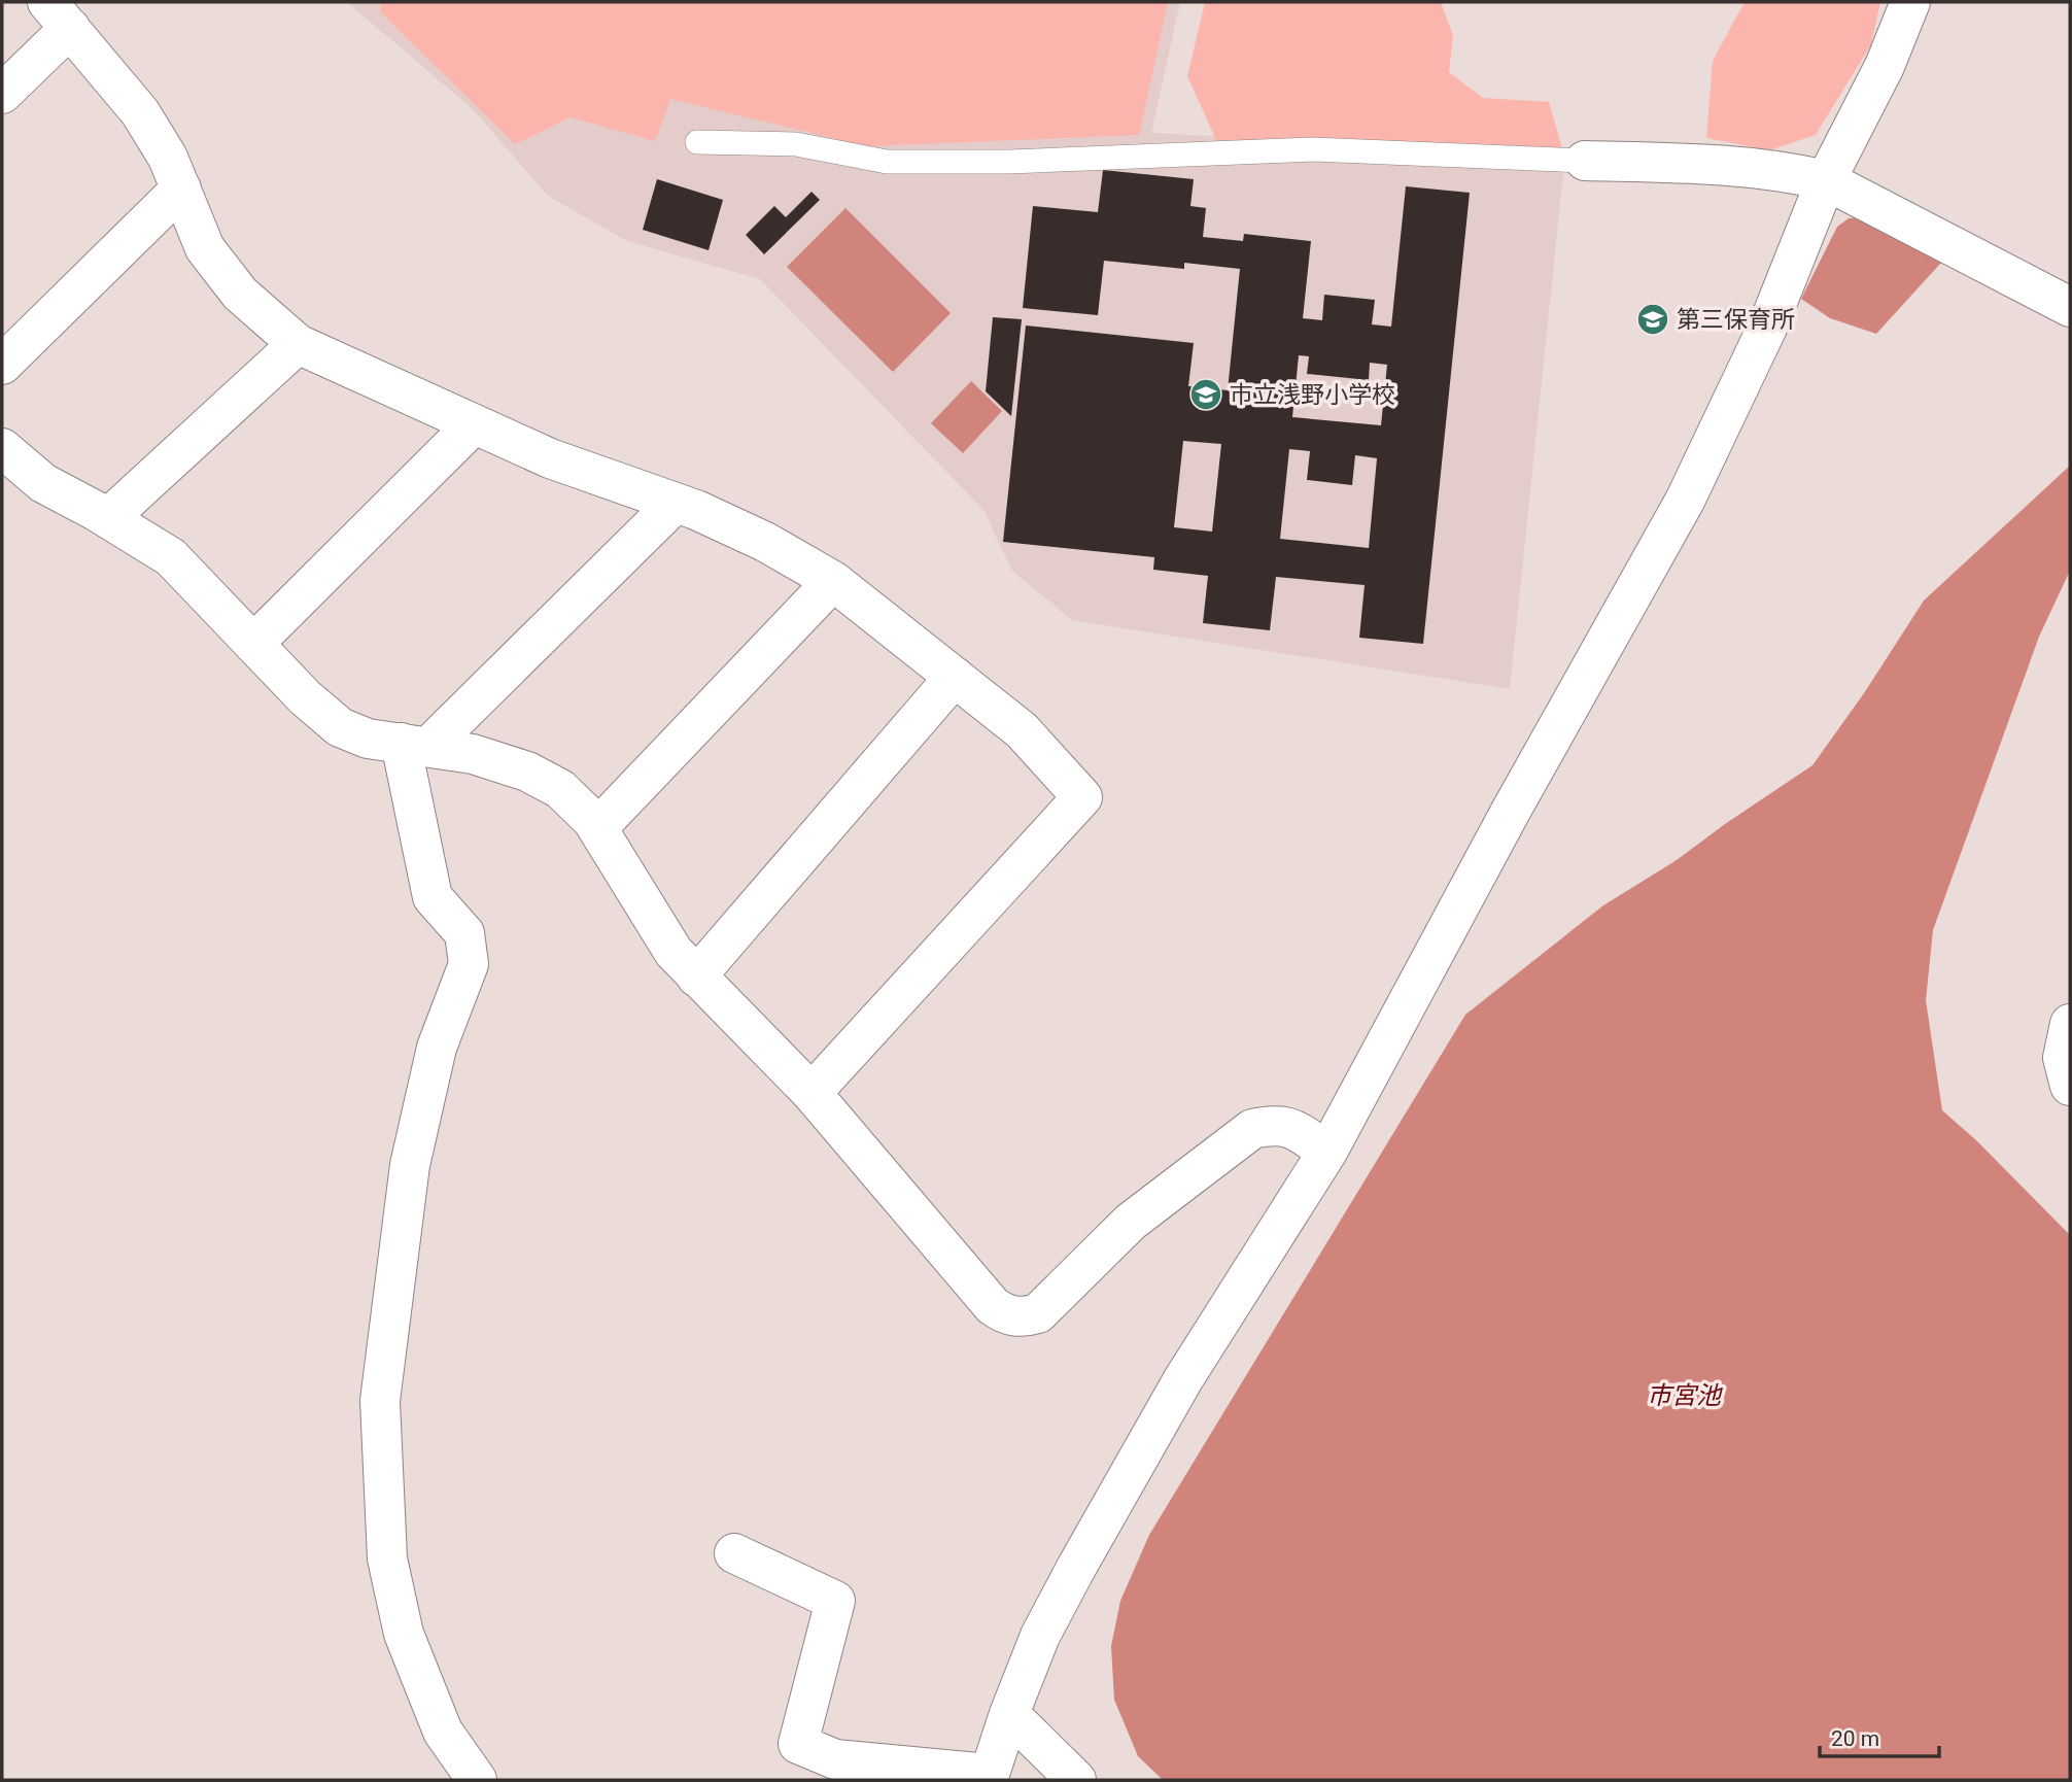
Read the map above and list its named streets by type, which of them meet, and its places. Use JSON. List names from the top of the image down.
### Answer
{
  "water": ["市宮池"],
  "places": {
    "school or university": ["第三保育所", "市立浅野小学校"]
  },
  "scale_bar": "20 m"
}
